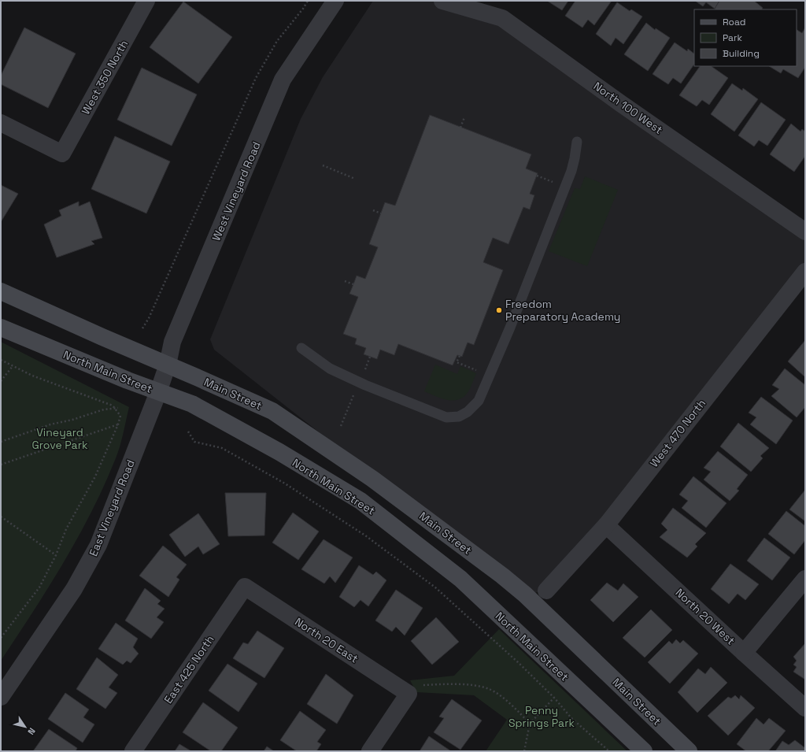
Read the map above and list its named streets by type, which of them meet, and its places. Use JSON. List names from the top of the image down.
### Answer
{
  "streets": {
    "main road": ["North Main Street", "Main Street"],
    "street": [
      "West 350 North",
      "North 100 West",
      "West Vineyard Road",
      "West 470 North",
      "East Vineyard Road",
      "North 20 West",
      "North 20 East",
      "East 425 North"
    ]
  },
  "crossings": [
    ["West Vineyard Road", "North Main Street"],
    ["West Vineyard Road", "Main Street"],
    ["West Vineyard Road", "East Vineyard Road"],
    ["North Main Street", "East Vineyard Road"],
    ["West 470 North", "North 20 West"],
    ["North 20 East", "East 425 North"]
  ],
  "parks": ["Vineyard Grove Park", "Penny Springs Park"],
  "places": ["Freedom Preparatory Academy"],
  "legend": ["Road", "Park", "Building"],
  "north": "bottom right"
}
